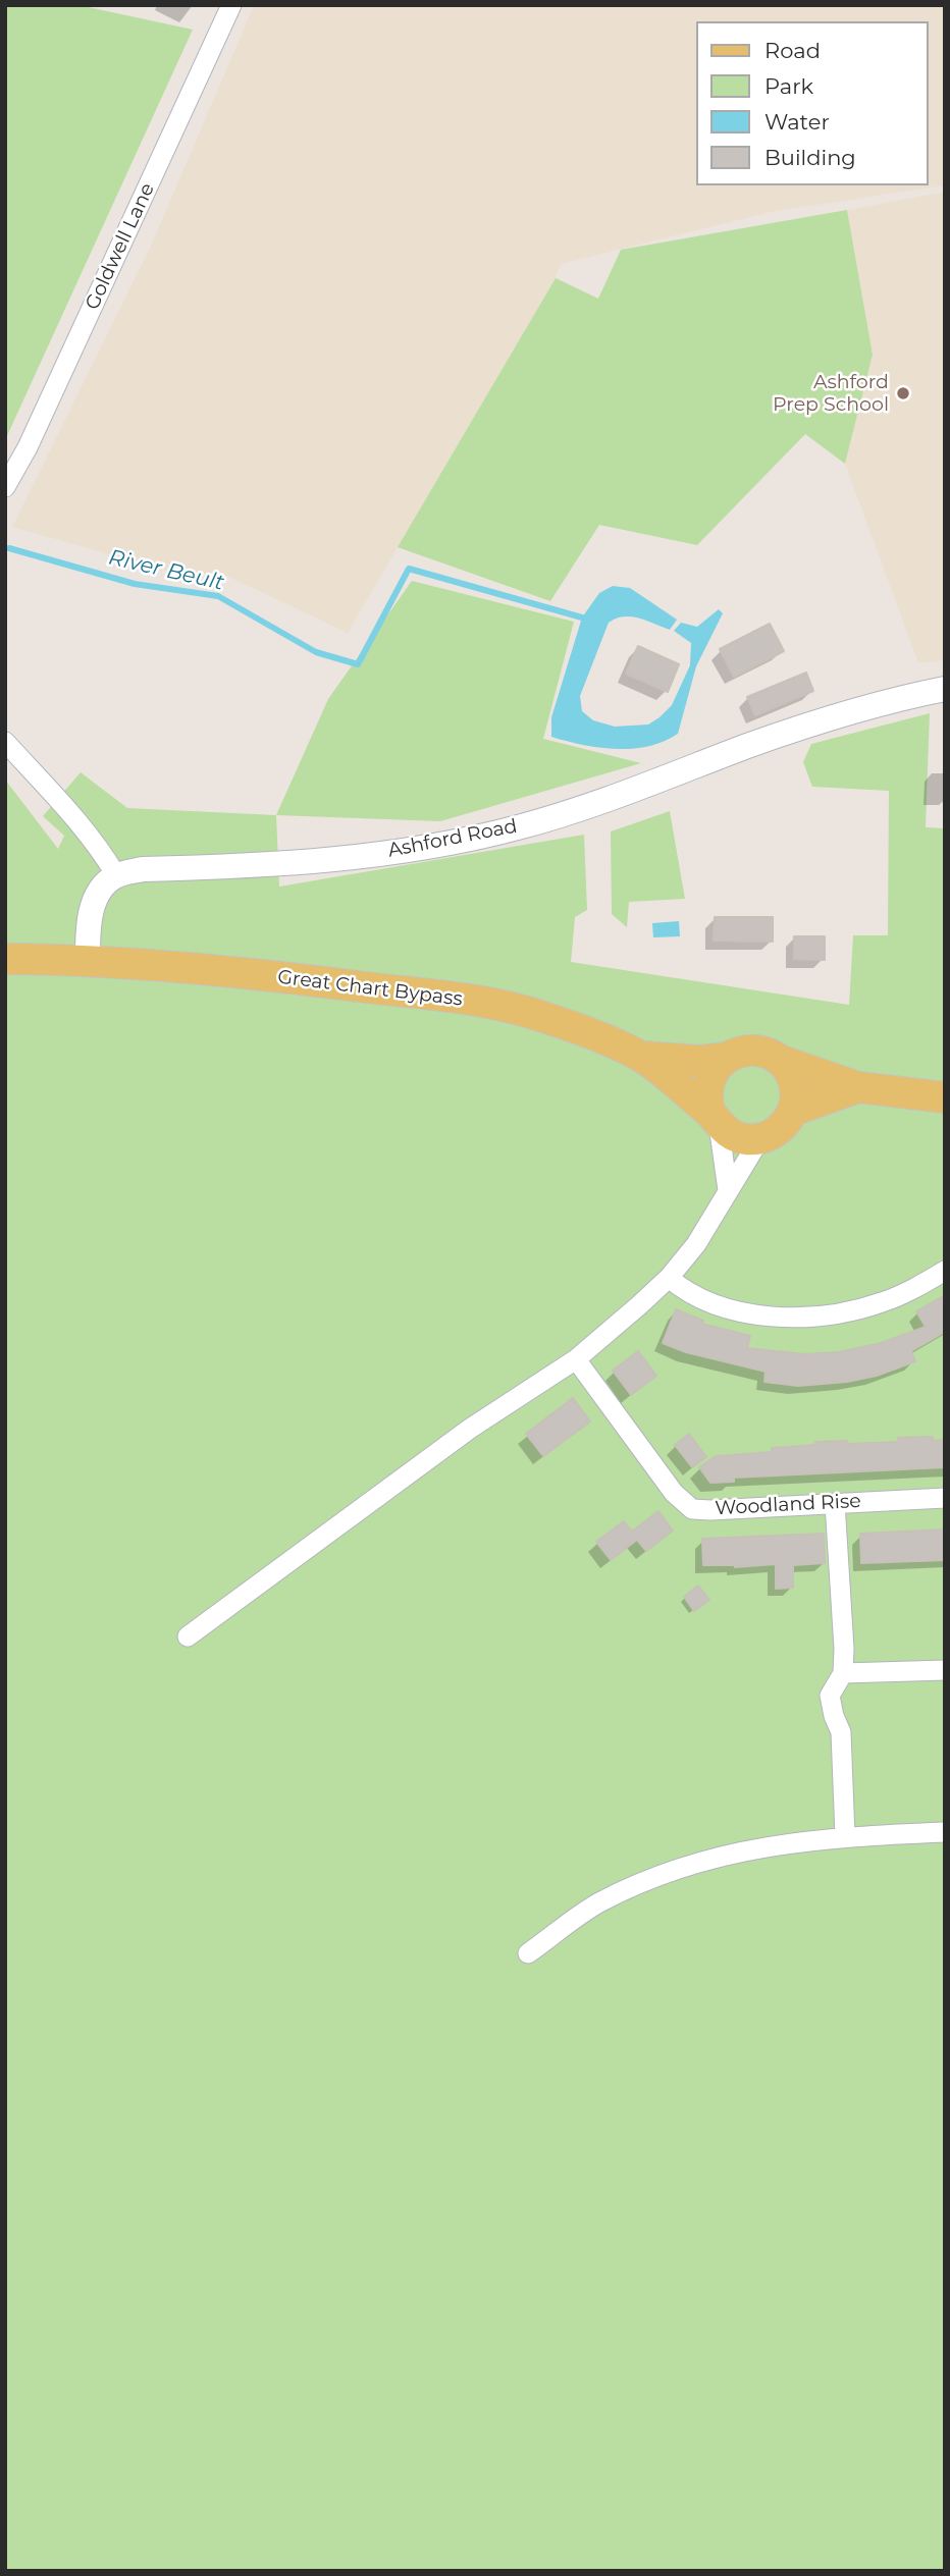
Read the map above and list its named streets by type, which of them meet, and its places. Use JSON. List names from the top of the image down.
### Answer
{
  "streets": {
    "main road": ["Great Chart Bypass"],
    "street": ["Goldwell Lane", "Ashford Road", "Woodland Rise"]
  },
  "water": ["River Beult"],
  "places": ["Ashford Prep School"],
  "legend": [
    "Road",
    "Park",
    "Water",
    "Building"
  ]
}
